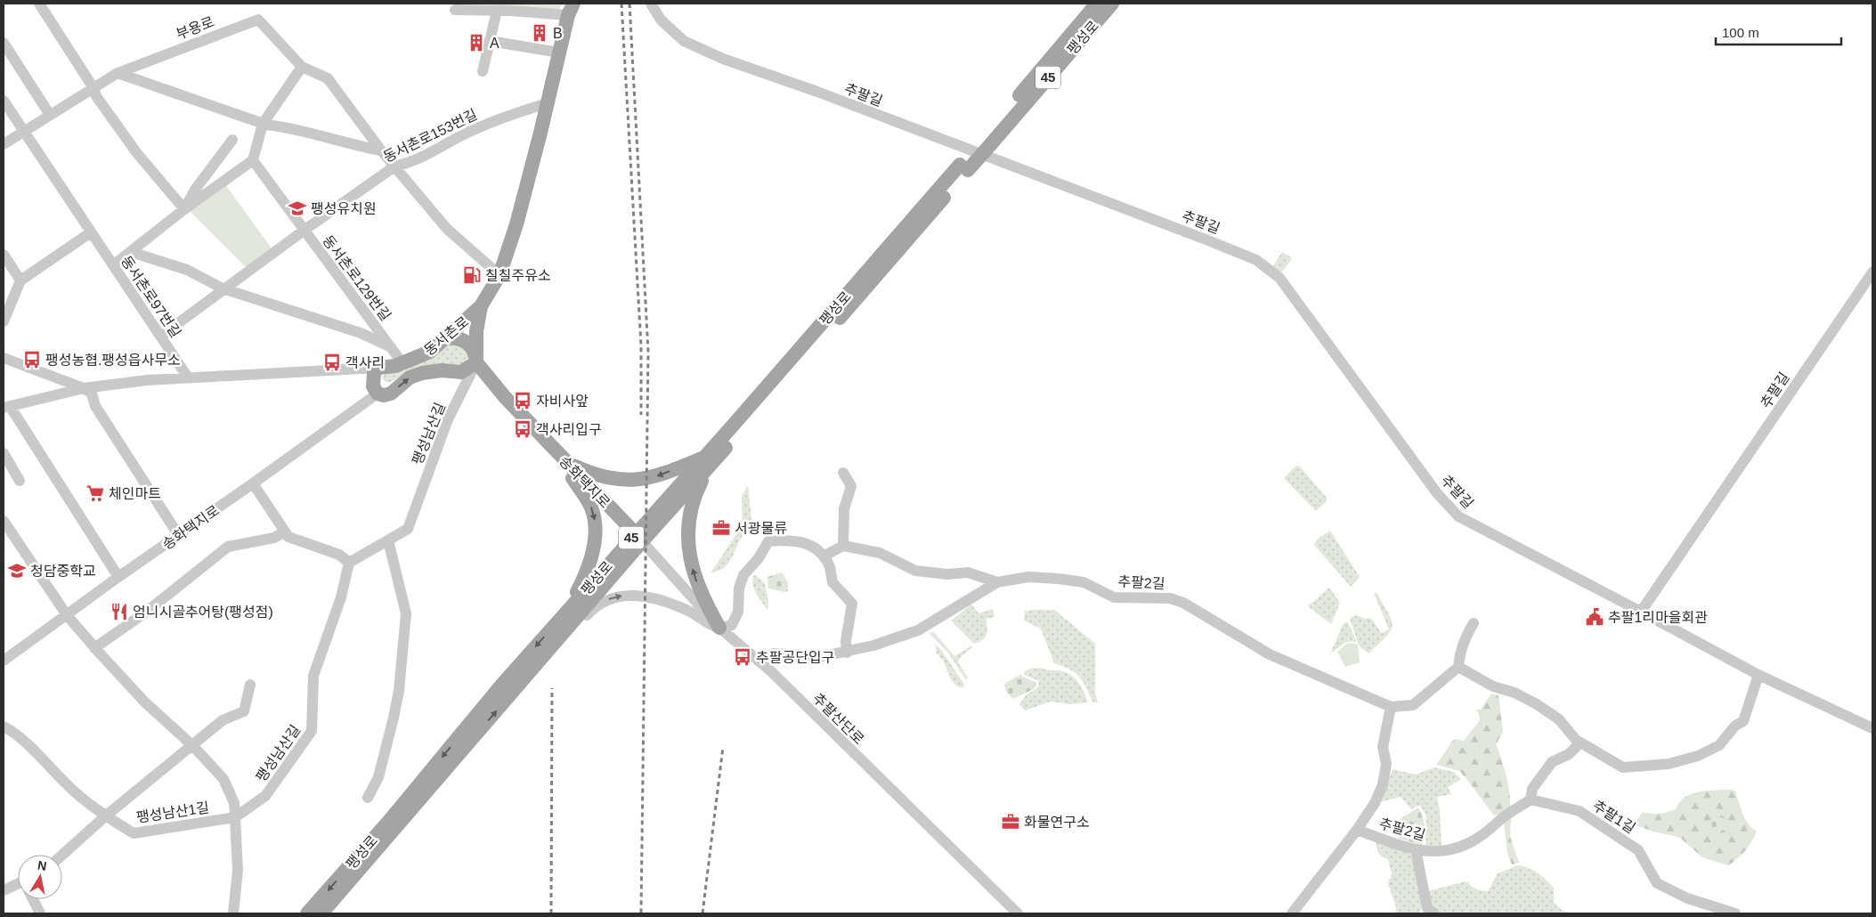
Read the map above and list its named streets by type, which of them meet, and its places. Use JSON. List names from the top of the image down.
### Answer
{
  "streets": {
    "main road": [
      "팽성로",
      "45",
      "동서촌로",
      "송화택지로"
    ],
    "street": [
      "부용로",
      "추팔길",
      "동서촌로153번길",
      "동서촌로129번길",
      "동서촌로97번길",
      "팽성남산길",
      "추팔2길",
      "추팔산단로",
      "팽성남산1길",
      "추팔1길"
    ]
  },
  "crossings": [
    ["부용로", "동서촌로97번길"],
    ["팽성로", "송화택지로"],
    ["팽성로", "추팔산단로"],
    ["동서촌로153번길", "동서촌로129번길"],
    ["동서촌로153번길", "동서촌로97번길"],
    ["동서촌로153번길", "동서촌로"],
    ["동서촌로129번길", "동서촌로"],
    ["동서촌로97번길", "동서촌로"],
    ["팽성남산길", "송화택지로"],
    ["팽성남산길", "팽성남산1길"],
    ["송화택지로", "추팔산단로"],
    ["추팔2길", "추팔산단로"],
    ["추팔2길", "추팔1길"]
  ],
  "places": {
    "building": ["B", "A"],
    "school or university": ["팽성유치원", "청담중학교"],
    "fuel station": ["칠칠주유소"],
    "bus stop": [
      "팽성농협.팽성읍사무소",
      "객사리",
      "자비사앞",
      "객사리입구",
      "추팔공단입구"
    ],
    "supermarket": ["체인마트"],
    "office": ["서광물류", "화물연구소"],
    "restaurant": ["엄니시골추어탕(팽성점)"],
    "public building": ["추팔1리마을회관"]
  },
  "scale_bar": "100 m",
  "north": "top"
}
